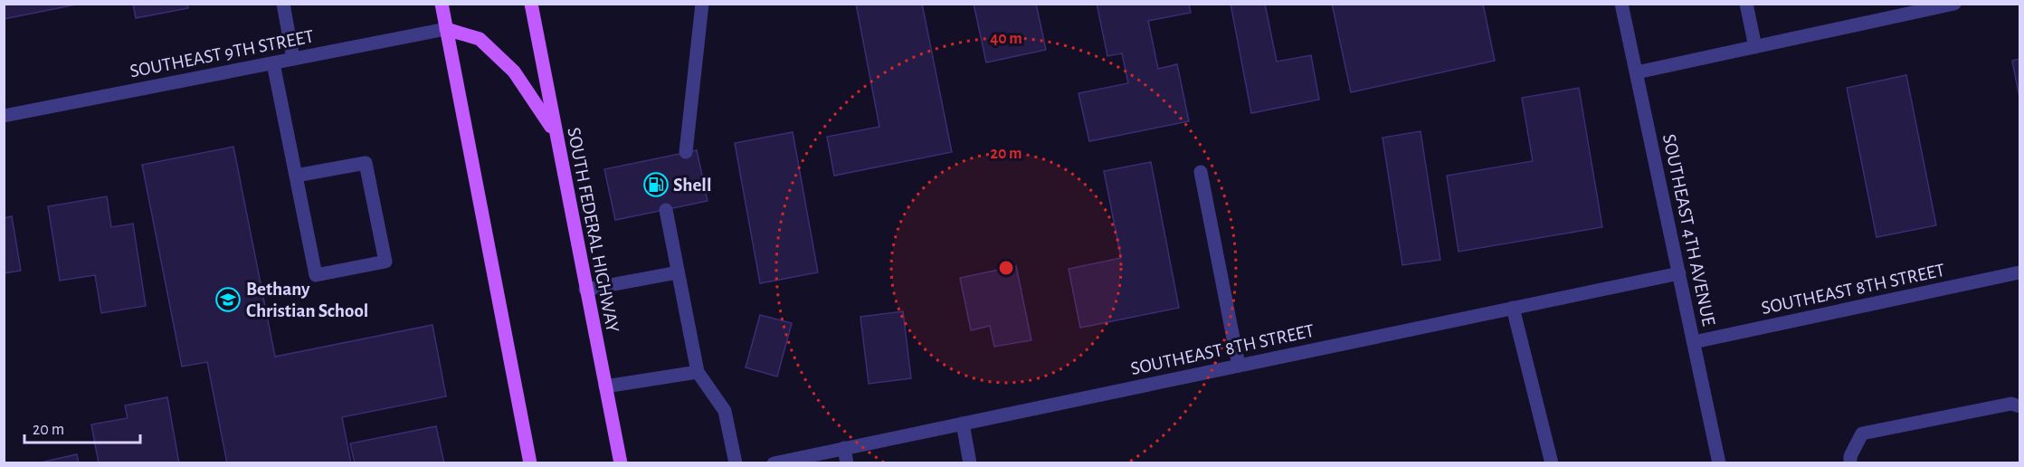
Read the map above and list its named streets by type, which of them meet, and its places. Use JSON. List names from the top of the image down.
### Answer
{
  "streets": {
    "main road": ["SOUTH FEDERAL HIGHWAY"],
    "street": ["SOUTHEAST 9TH STREET", "SOUTHEAST 4TH AVENUE", "SOUTHEAST 8TH STREET"]
  },
  "crossings": [
    ["SOUTHEAST 4TH AVENUE", "SOUTHEAST 8TH STREET"]
  ],
  "places": {
    "fuel station": ["Shell"],
    "school or university": ["Bethany Christian School"]
  },
  "scale_bar": "20 m",
  "rings": ["40 m", "20 m"]
}
